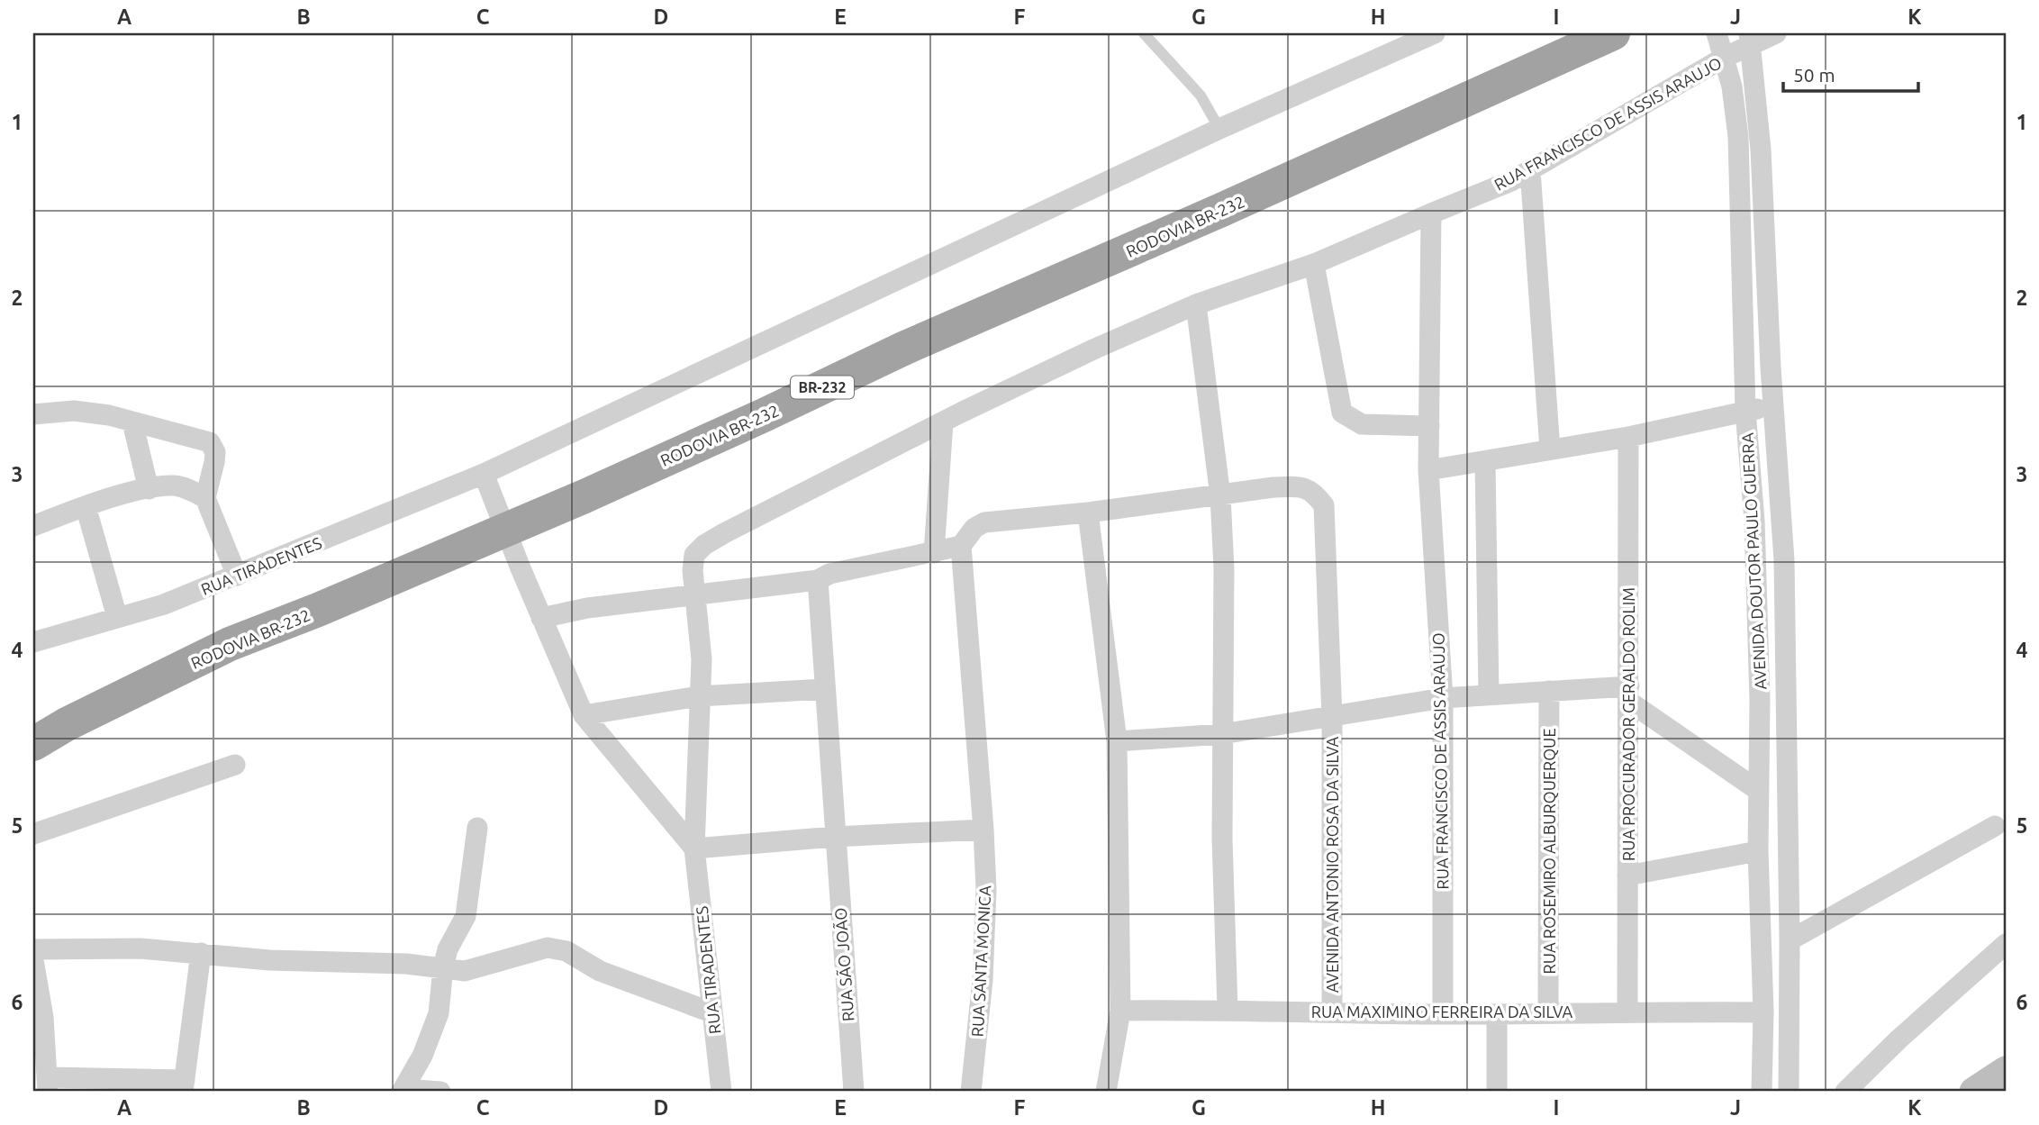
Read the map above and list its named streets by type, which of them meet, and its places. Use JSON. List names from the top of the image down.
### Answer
{
  "streets": {
    "highway": ["RODOVIA BR-232", "BR-232"],
    "street": [
      "RUA FRANCISCO DE ASSIS ARAUJO",
      "AVENIDA DOUTOR PAULO GUERRA",
      "RUA TIRADENTES",
      "RUA PROCURADOR GERALDO ROLIM",
      "RUA ROSEMIRO ALBURQUERQUE",
      "AVENIDA ANTONIO ROSA DA SILVA",
      "RUA SANTA MONICA",
      "RUA SÃO JOÃO",
      "RUA MAXIMINO FERREIRA DA SILVA"
    ]
  },
  "crossings": [
    ["RUA FRANCISCO DE ASSIS ARAUJO", "AVENIDA DOUTOR PAULO GUERRA"],
    ["RUA FRANCISCO DE ASSIS ARAUJO", "RUA MAXIMINO FERREIRA DA SILVA"],
    ["AVENIDA DOUTOR PAULO GUERRA", "RUA MAXIMINO FERREIRA DA SILVA"],
    ["RUA PROCURADOR GERALDO ROLIM", "RUA MAXIMINO FERREIRA DA SILVA"],
    ["RUA ROSEMIRO ALBURQUERQUE", "RUA MAXIMINO FERREIRA DA SILVA"],
    ["AVENIDA ANTONIO ROSA DA SILVA", "RUA SANTA MONICA"],
    ["AVENIDA ANTONIO ROSA DA SILVA", "RUA MAXIMINO FERREIRA DA SILVA"]
  ],
  "scale_bar": "50 m",
  "grid": {
    "columns": [
      "A",
      "B",
      "C",
      "D",
      "E",
      "F",
      "G",
      "H",
      "I",
      "J",
      "K"
    ],
    "rows": [
      "1",
      "2",
      "3",
      "4",
      "5",
      "6"
    ]
  }
}
